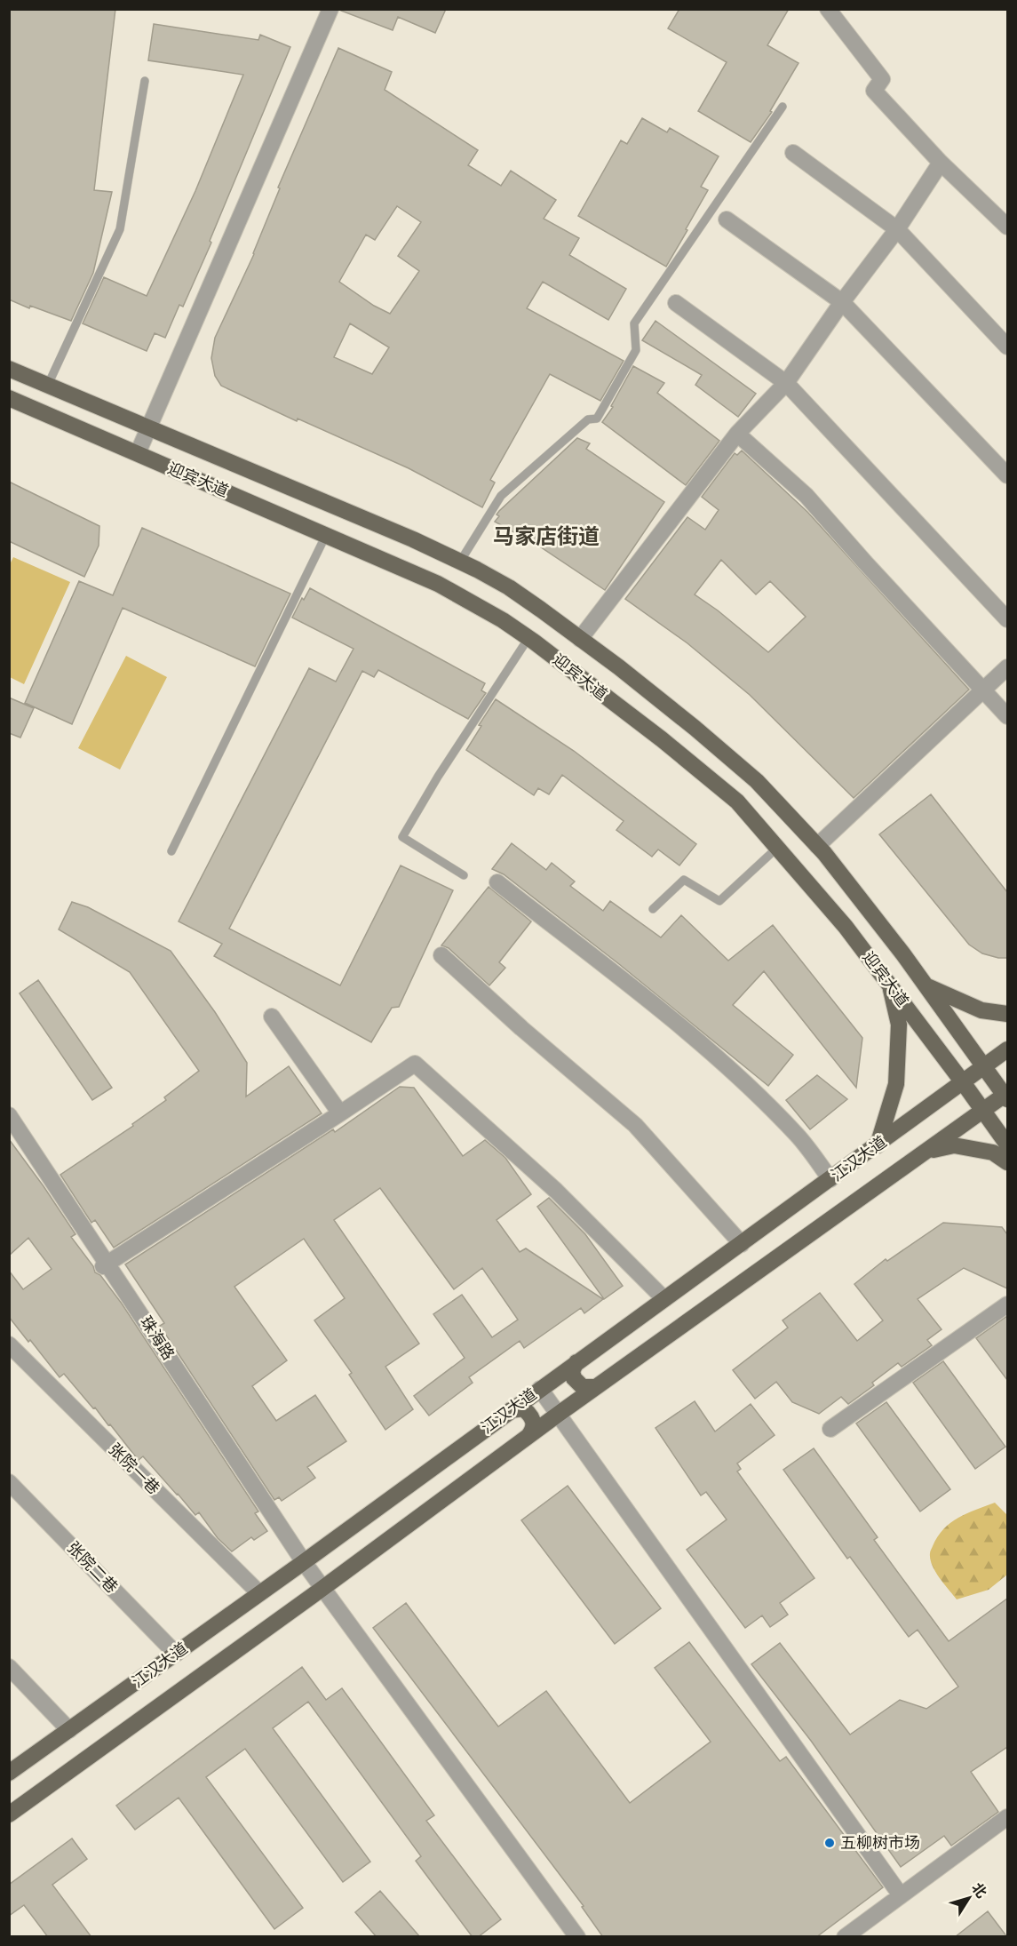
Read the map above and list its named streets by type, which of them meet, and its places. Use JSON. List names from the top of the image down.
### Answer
{
  "streets": {
    "main road": ["迎宾大道", "江汉大道"],
    "street": ["珠海路", "张院一巷", "张院二巷"]
  },
  "crossings": [
    ["迎宾大道", "江汉大道"],
    ["江汉大道", "珠海路"],
    ["江汉大道", "张院一巷"],
    ["江汉大道", "张院二巷"]
  ],
  "districts": ["马家店街道"],
  "places": ["五柳树市场"],
  "north": "top right"
}
